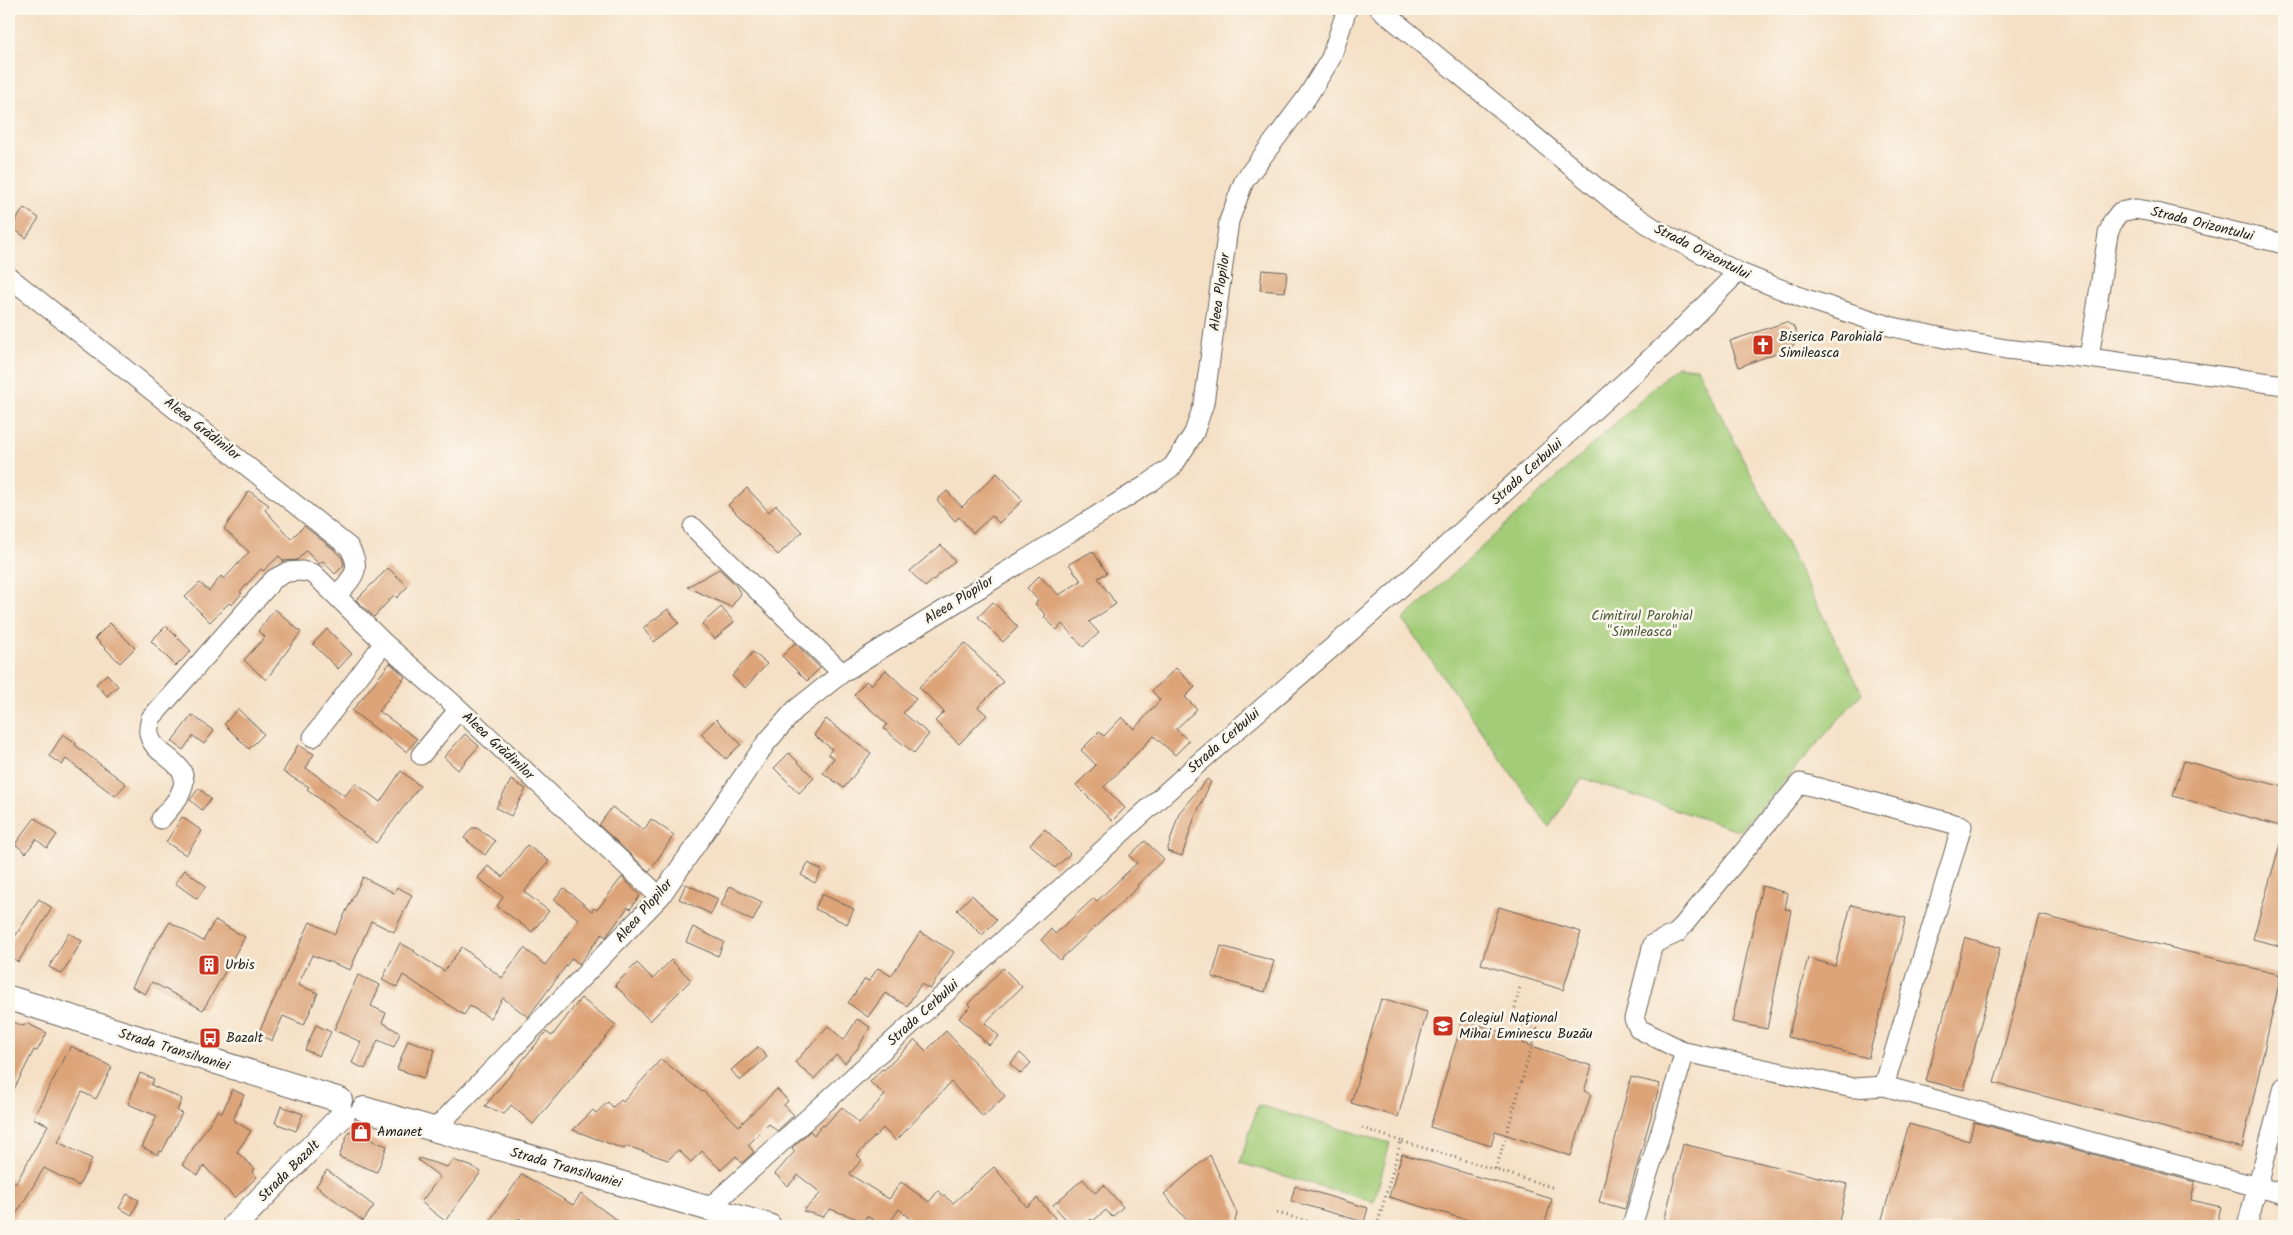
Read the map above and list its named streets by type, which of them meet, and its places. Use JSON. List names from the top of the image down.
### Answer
{
  "streets": {
    "main road": ["Strada Transilvaniei", "Strada Bazalt"],
    "street": [
      "Strada Orizontului",
      "Aleea Plopilor",
      "Aleea Grădinilor",
      "Strada Cerbului"
    ]
  },
  "crossings": [
    ["Strada Orizontului", "Strada Cerbului"],
    ["Aleea Plopilor", "Aleea Grădinilor"],
    ["Aleea Plopilor", "Strada Transilvaniei"],
    ["Strada Cerbului", "Strada Transilvaniei"],
    ["Strada Transilvaniei", "Strada Bazalt"]
  ],
  "parks": ["Cimitirul Parohial \"Simileasca\""],
  "places": {
    "church": ["Biserica Parohială Simileasca"],
    "building": ["Urbis"],
    "school or university": ["Colegiul Național Mihai Eminescu Buzău"],
    "bus stop": ["Bazalt"],
    "shop": ["Amanet"]
  }
}
